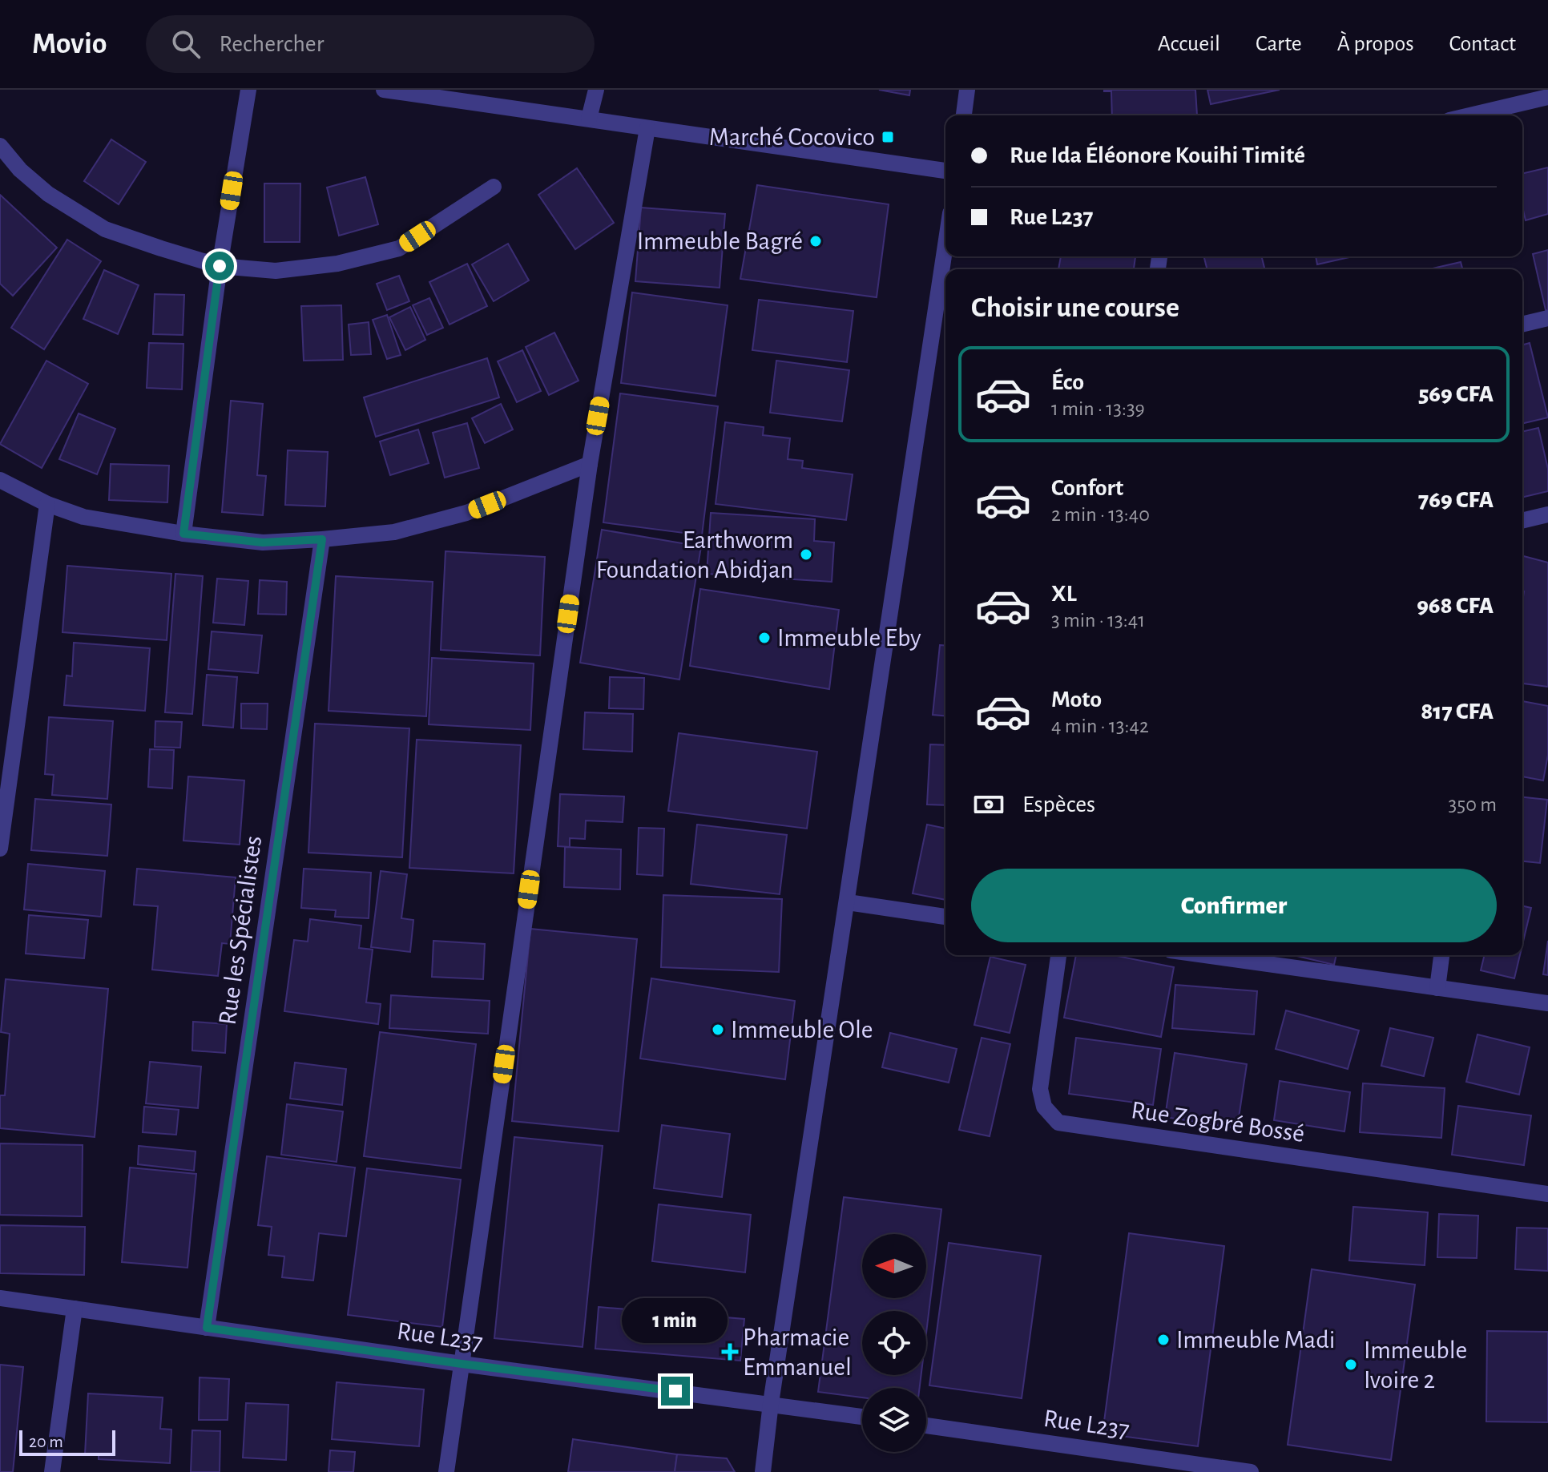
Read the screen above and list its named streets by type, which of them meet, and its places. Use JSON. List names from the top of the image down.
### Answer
{
  "streets": {
    "street": ["Rue les Spécialistes", "Rue Zogbré Bossé", "Rue L237"]
  },
  "crossings": [
    ["Rue les Spécialistes", "Rue L237"]
  ],
  "places": {
    "transit": ["Marché Cocovico"],
    "other": [
      "Immeuble Bagré",
      "Earthworm Foundation Abidjan",
      "Immeuble Eby",
      "Immeuble Ole",
      "Immeuble Madi",
      "Immeuble Ivoire 2"
    ],
    "health": ["Pharmacie Emmanuel"]
  },
  "scale_bar": "20 m",
  "north": "left",
  "page": {
    "header": "Movio",
    "search": "Rechercher",
    "nav": [
      "Accueil",
      "Carte",
      "À propos",
      "Contact"
    ],
    "banner": ["Rue Ida Éléonore Kouihi Timité", "Rue L237"],
    "heading": "Choisir une course",
    "list": [
      {
        "name": "Éco",
        "note": "1 min · 13:39",
        "value": "569 CFA"
      },
      {
        "name": "Confort",
        "note": "2 min · 13:40",
        "value": "769 CFA"
      },
      {
        "name": "XL",
        "note": "3 min · 13:41",
        "value": "968 CFA"
      },
      {
        "name": "Moto",
        "note": "4 min · 13:42",
        "value": "817 CFA"
      }
    ],
    "pay": ["Espèces", "350 m"],
    "buttons": "Confirmer",
    "bubble": "1 min",
    "scale": "20 m"
  }
}
